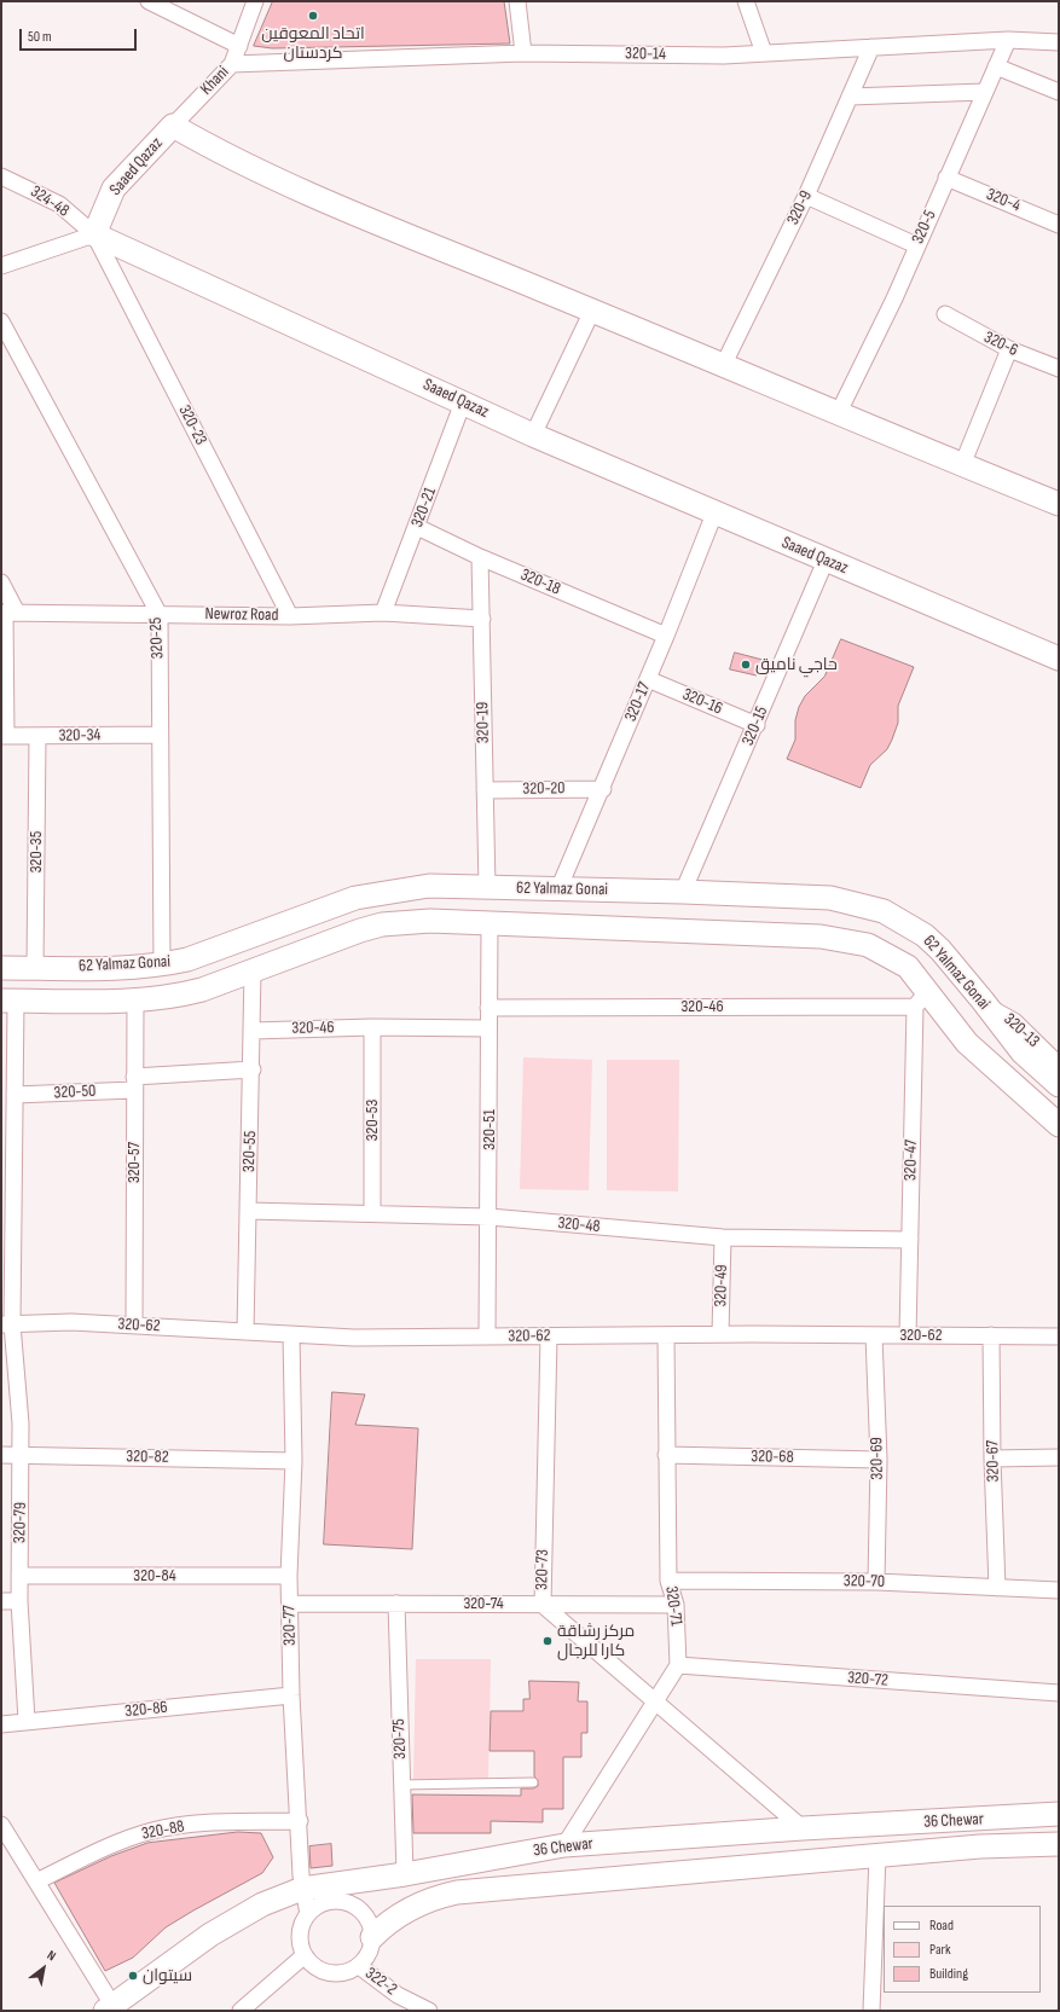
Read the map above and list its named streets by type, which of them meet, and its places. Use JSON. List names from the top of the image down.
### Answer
{
  "streets": {
    "street": [
      "320-14",
      "Khani",
      "Saaed Qazaz",
      "320-4",
      "324-48",
      "320-9",
      "320-5",
      "320-6",
      "320-23",
      "320-21",
      "320-18",
      "Newroz Road",
      "320-25",
      "320-17",
      "320-16",
      "320-19",
      "320-15",
      "320-34",
      "320-20",
      "320-35",
      "62 Yalmaz Gonai",
      "320-46",
      "320-13",
      "320-50",
      "320-53",
      "320-51",
      "320-55",
      "320-47",
      "320-57",
      "320-48",
      "320-49",
      "320-62",
      "320-82",
      "320-68",
      "320-69",
      "320-67",
      "320-79",
      "320-73",
      "320-84",
      "320-70",
      "320-74",
      "320-71",
      "320-77",
      "320-72",
      "320-86",
      "320-75",
      "36 Chewar",
      "320-88",
      "322-2"
    ]
  },
  "crossings": [
    ["320-14", "Khani"],
    ["320-14", "320-9"],
    ["320-14", "320-5"],
    ["Khani", "Saaed Qazaz"],
    ["Saaed Qazaz", "324-48"],
    ["Saaed Qazaz", "320-9"],
    ["Saaed Qazaz", "320-5"],
    ["Saaed Qazaz", "320-23"],
    ["Saaed Qazaz", "320-21"],
    ["Saaed Qazaz", "320-17"],
    ["Saaed Qazaz", "320-15"],
    ["320-4", "320-5"],
    ["324-48", "320-23"],
    ["320-23", "Newroz Road"],
    ["320-21", "320-18"],
    ["320-21", "Newroz Road"],
    ["320-18", "320-17"],
    ["320-18", "320-19"],
    ["Newroz Road", "320-25"],
    ["Newroz Road", "320-19"],
    ["320-25", "320-34"],
    ["320-25", "62 Yalmaz Gonai"],
    ["320-17", "320-16"],
    ["320-17", "320-20"],
    ["320-17", "62 Yalmaz Gonai"],
    ["320-16", "320-15"],
    ["320-19", "320-20"],
    ["320-19", "62 Yalmaz Gonai"],
    ["320-15", "62 Yalmaz Gonai"],
    ["320-34", "320-35"],
    ["320-35", "62 Yalmaz Gonai"],
    ["62 Yalmaz Gonai", "320-46"],
    ["62 Yalmaz Gonai", "320-13"],
    ["62 Yalmaz Gonai", "320-51"],
    ["62 Yalmaz Gonai", "320-55"],
    ["62 Yalmaz Gonai", "320-47"],
    ["62 Yalmaz Gonai", "320-57"],
    ["62 Yalmaz Gonai", "320-79"],
    ["320-46", "320-53"],
    ["320-46", "320-51"],
    ["320-46", "320-55"],
    ["320-46", "320-47"],
    ["320-50", "320-55"],
    ["320-50", "320-57"],
    ["320-50", "320-79"],
    ["320-53", "320-48"],
    ["320-51", "320-48"],
    ["320-51", "320-62"],
    ["320-55", "320-48"],
    ["320-55", "320-62"],
    ["320-47", "320-48"],
    ["320-47", "320-62"],
    ["320-57", "320-62"],
    ["320-48", "320-49"],
    ["320-49", "320-62"],
    ["320-62", "320-69"],
    ["320-62", "320-67"],
    ["320-62", "320-79"],
    ["320-62", "320-73"],
    ["320-62", "320-71"],
    ["320-62", "320-77"],
    ["320-82", "320-79"],
    ["320-82", "320-77"],
    ["320-68", "320-69"],
    ["320-68", "320-71"],
    ["320-69", "320-70"],
    ["320-67", "320-70"],
    ["320-79", "320-84"],
    ["320-79", "320-86"],
    ["320-73", "320-74"],
    ["320-73", "36 Chewar"],
    ["320-84", "320-77"],
    ["320-70", "320-71"],
    ["320-74", "320-71"],
    ["320-74", "320-77"],
    ["320-74", "320-75"],
    ["320-71", "320-72"],
    ["320-77", "320-86"],
    ["320-77", "36 Chewar"],
    ["320-77", "320-88"],
    ["320-77", "322-2"],
    ["320-75", "36 Chewar"]
  ],
  "places": [
    "اتحاد المعوقین کردستان",
    "حاجي ناميق",
    "مركز رشاقة كارا للرجال",
    "سيتوان"
  ],
  "legend": ["Road", "Park", "Building"],
  "scale_bar": "50 m",
  "north": "top right"
}
